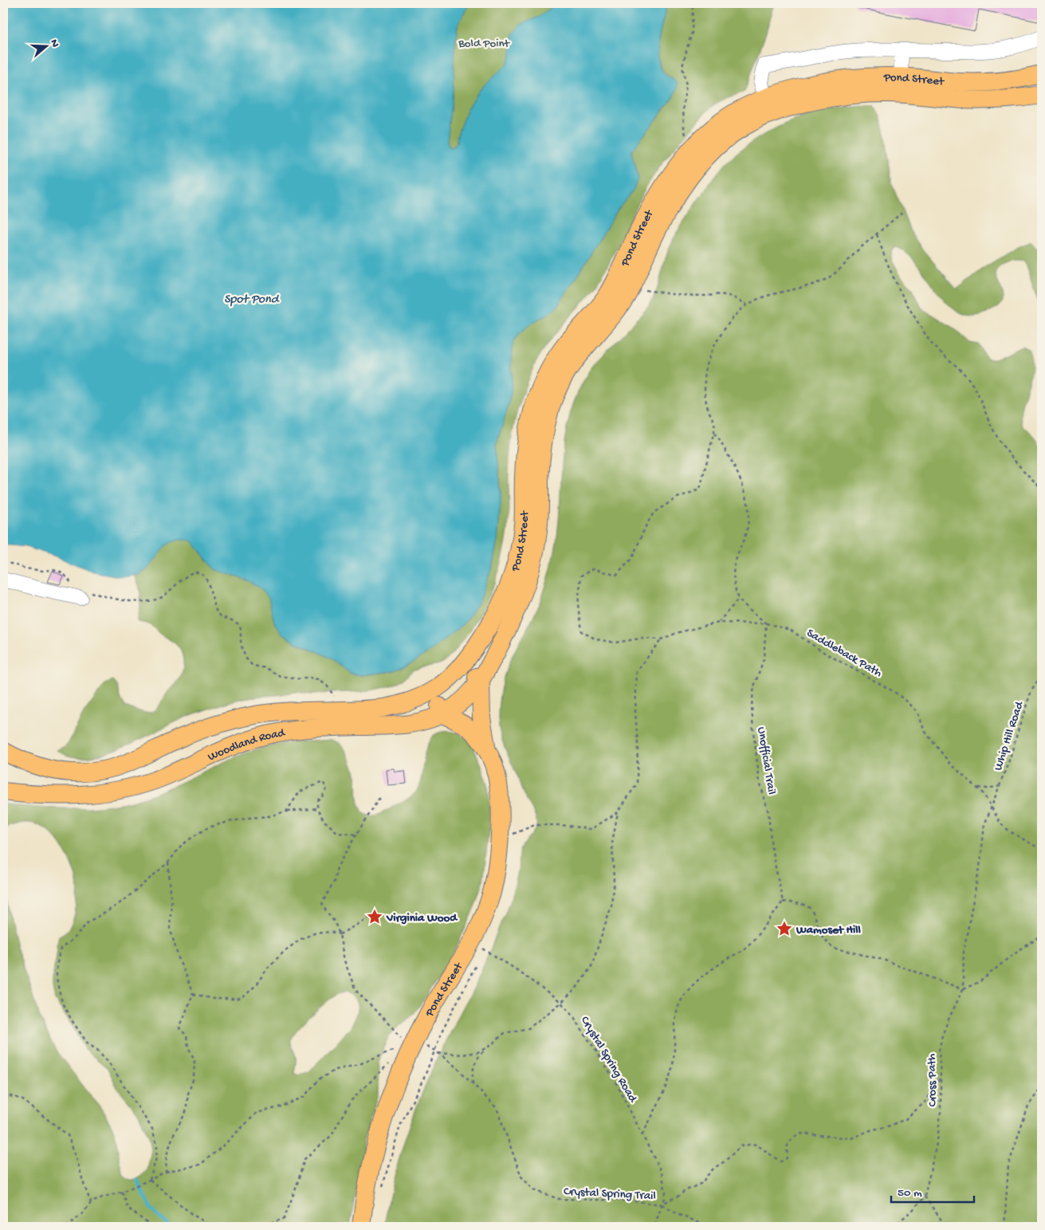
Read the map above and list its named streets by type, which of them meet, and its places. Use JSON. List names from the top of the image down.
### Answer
{
  "streets": {
    "main road": ["Pond Street", "Woodland Road"],
    "path": [
      "Saddleback Path",
      "Whip Hill Road",
      "Unofficial Trail",
      "Crystal Spring Road",
      "Cross Path",
      "Crystal Spring Trail"
    ]
  },
  "crossings": [
    ["Pond Street", "Woodland Road"],
    ["Pond Street", "Crystal Spring Road"],
    ["Pond Street", "Crystal Spring Trail"],
    ["Saddleback Path", "Whip Hill Road"],
    ["Saddleback Path", "Unofficial Trail"],
    ["Saddleback Path", "Cross Path"],
    ["Whip Hill Road", "Cross Path"],
    ["Crystal Spring Road", "Crystal Spring Trail"],
    ["Cross Path", "Crystal Spring Trail"]
  ],
  "water": ["Spot Pond"],
  "parks": ["Bold Point"],
  "places": {
    "place": ["Virginia Wood", "Wamoset Hill"]
  },
  "scale_bar": "50 m",
  "north": "right"
}
